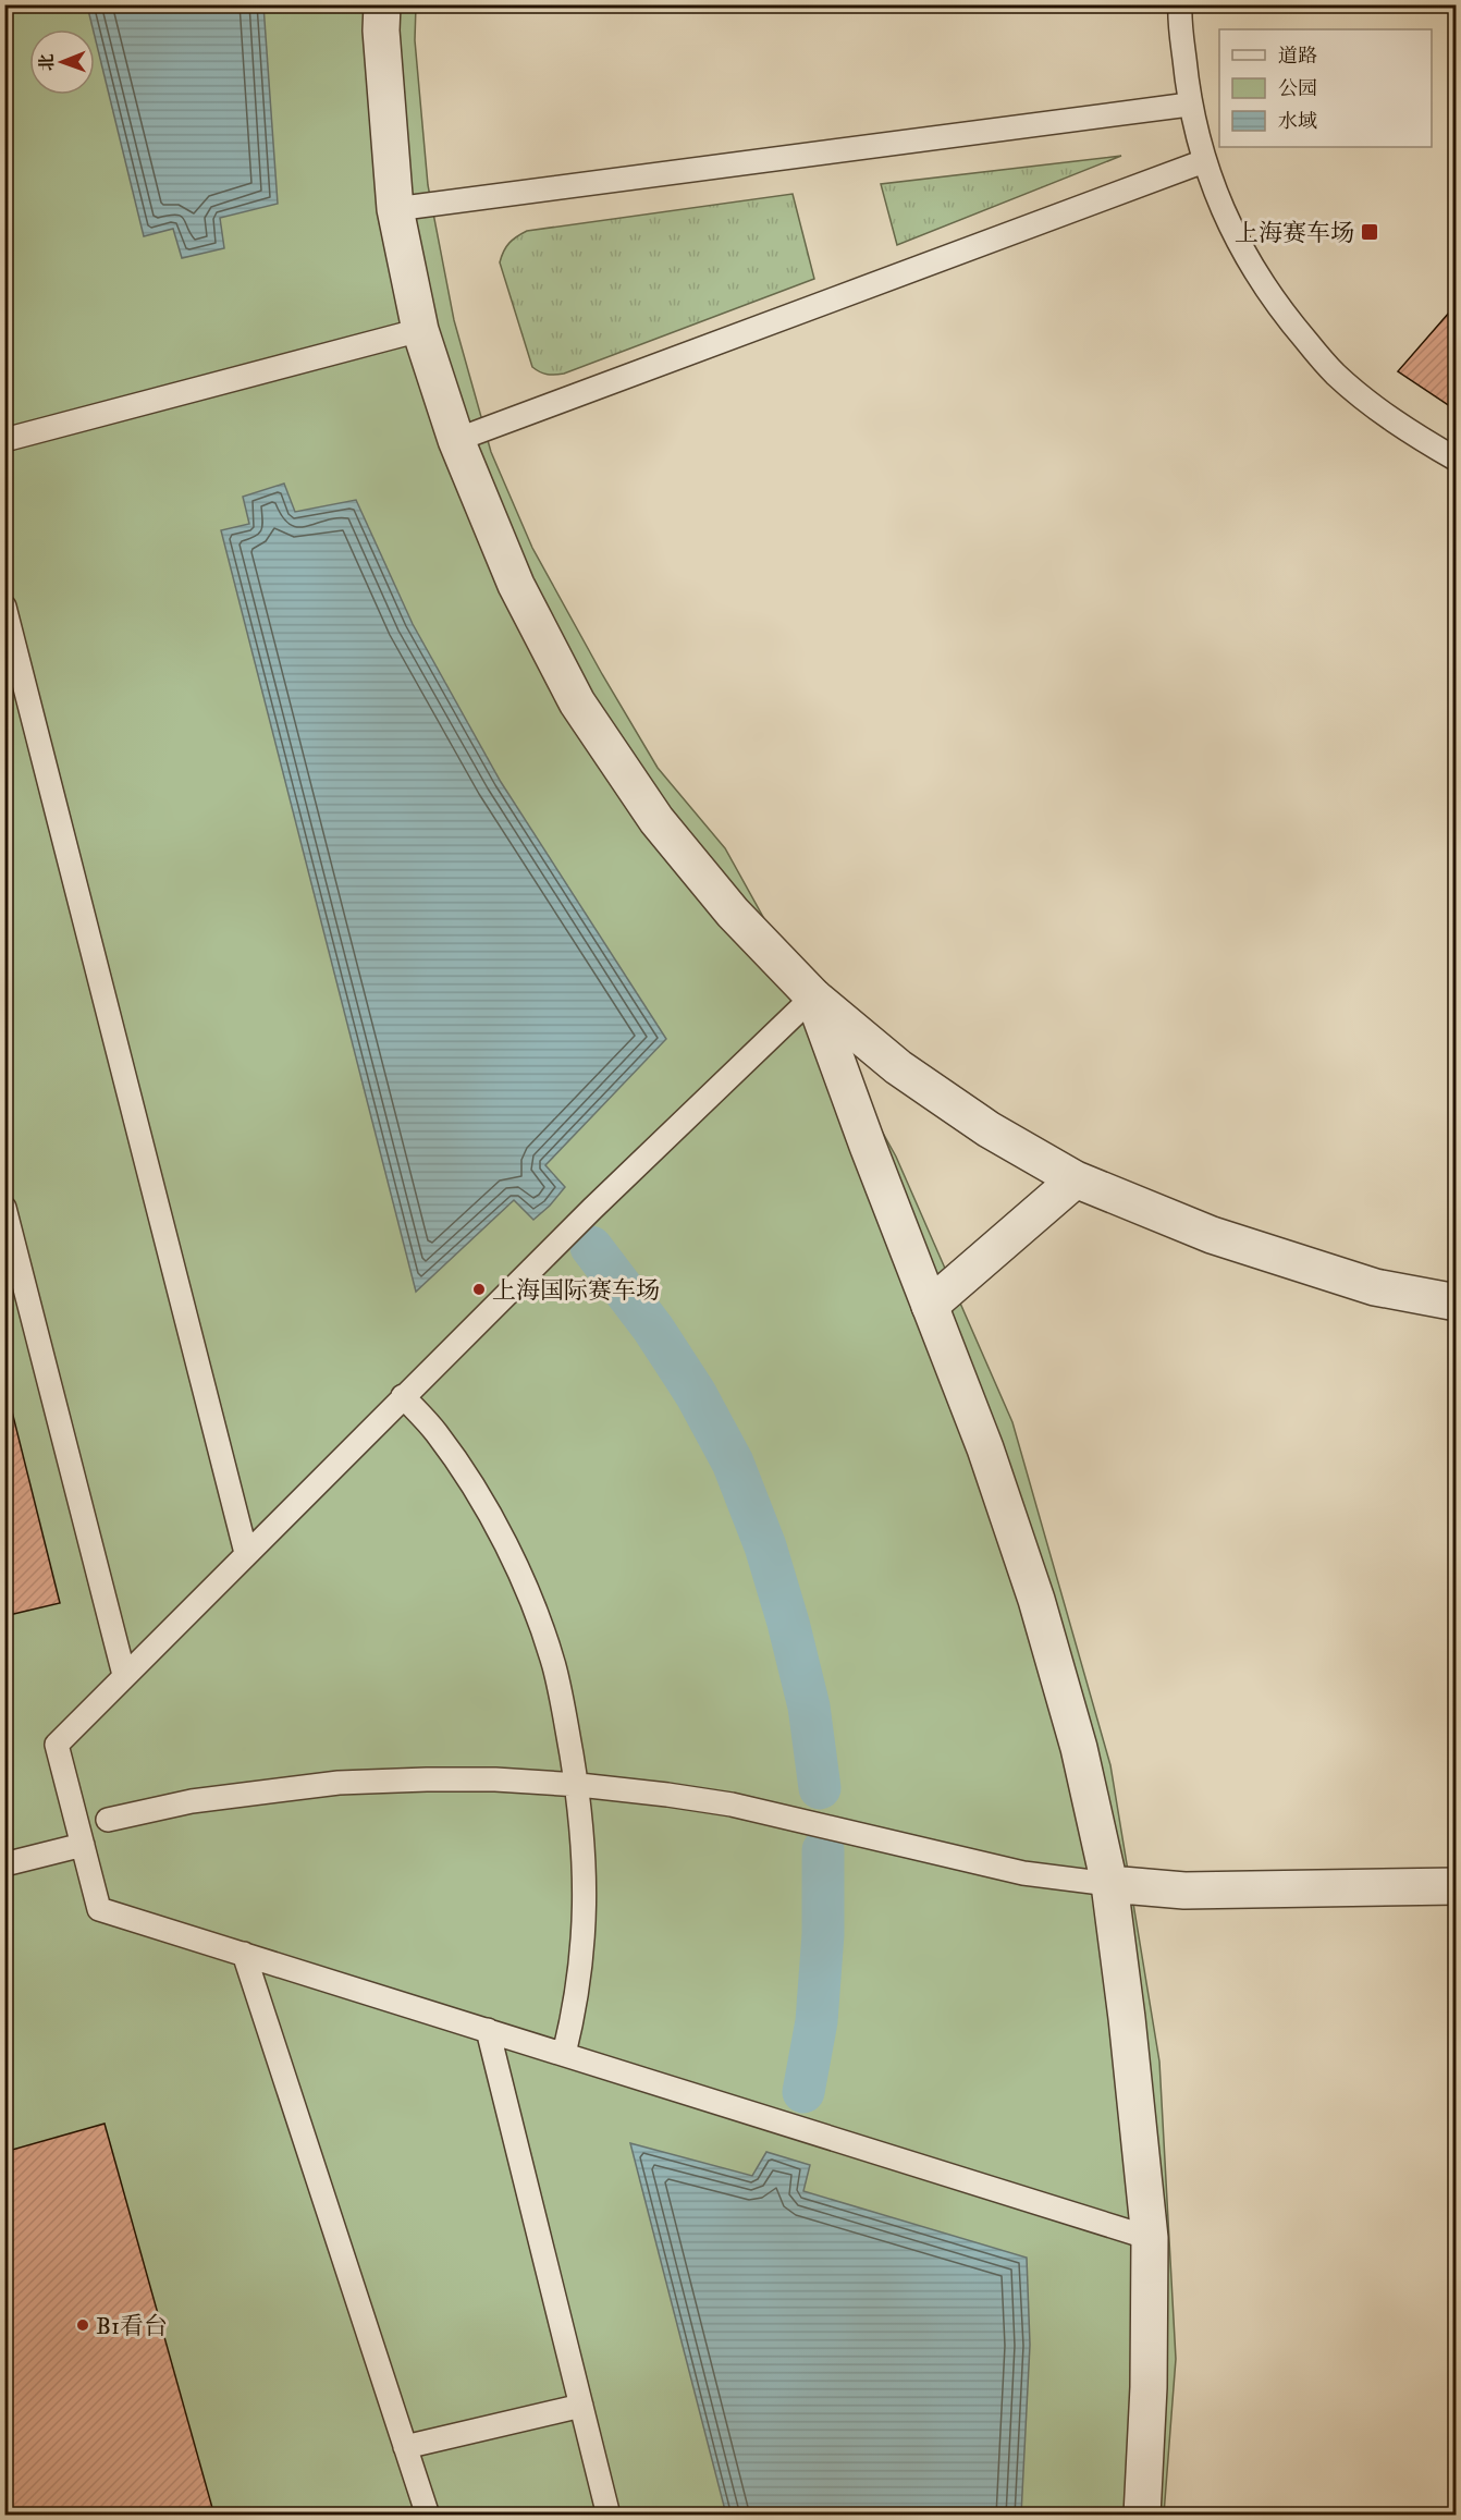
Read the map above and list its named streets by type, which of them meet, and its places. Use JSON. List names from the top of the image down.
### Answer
{
  "places": {
    "transit": ["上海赛车场"],
    "other": ["上海国际赛车场", "B1看台"]
  },
  "legend": ["道路", "公园", "水域"],
  "north": "left"
}
